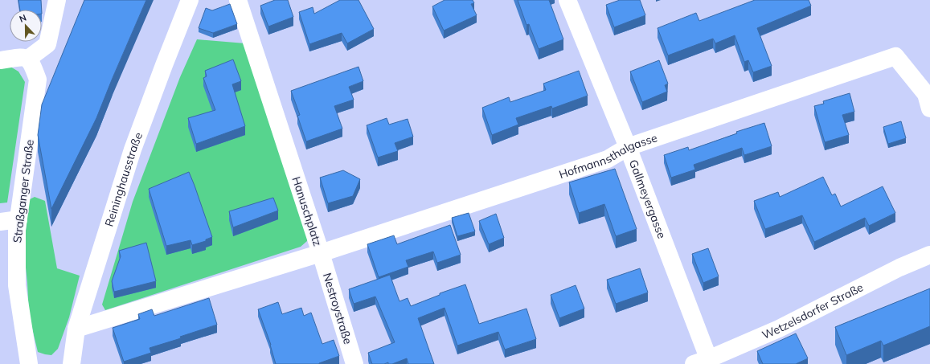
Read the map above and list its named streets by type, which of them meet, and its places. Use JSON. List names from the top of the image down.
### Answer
{
  "streets": {
    "street": [
      "Hofmannsthalgasse",
      "Reininghausstraße",
      "Straßganger Straße",
      "Gallmeyergasse",
      "Hanuschplatz",
      "Nestroystraße",
      "Wetzelsdorfer Straße"
    ]
  },
  "crossings": [
    ["Hofmannsthalgasse", "Gallmeyergasse"],
    ["Hofmannsthalgasse", "Hanuschplatz"],
    ["Hofmannsthalgasse", "Nestroystraße"],
    ["Reininghausstraße", "Hanuschplatz"],
    ["Gallmeyergasse", "Wetzelsdorfer Straße"],
    ["Hanuschplatz", "Nestroystraße"]
  ],
  "north": "top"
}
